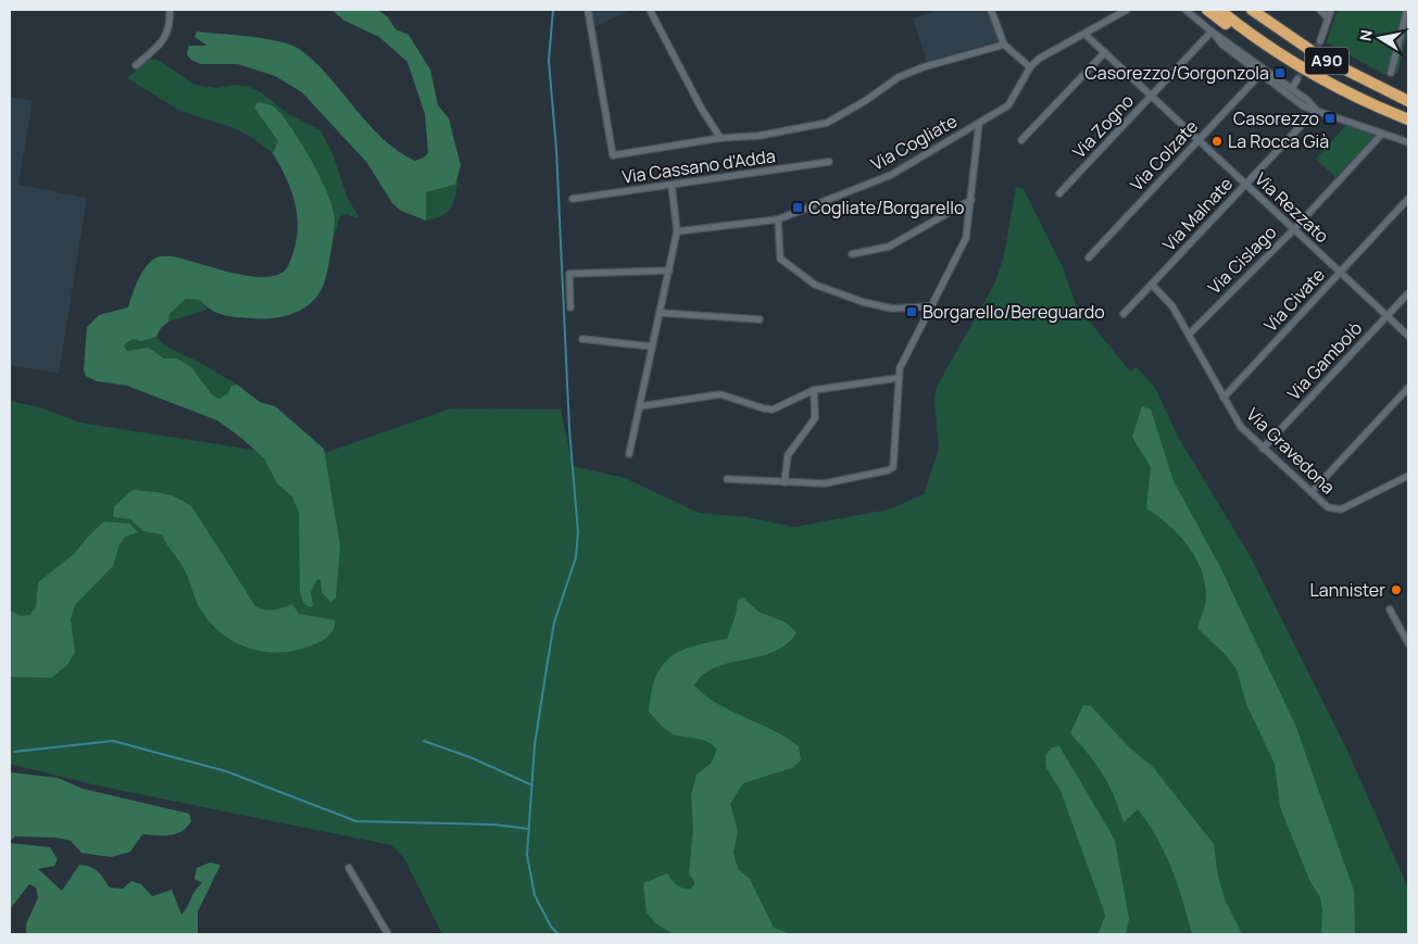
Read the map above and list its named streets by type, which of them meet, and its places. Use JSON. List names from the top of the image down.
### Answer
{
  "streets": {
    "highway": ["A90"],
    "street": [
      "Via Zogno",
      "Via Cogliate",
      "Via Colzate",
      "Via Cassano d'Adda",
      "Via Rezzato",
      "Via Malnate",
      "Via Cislago",
      "Via Civate",
      "Via Gambolò",
      "Via Gravedona"
    ]
  },
  "crossings": [
    ["Via Zogno", "Via Rezzato"],
    ["Via Cogliate", "Via Rezzato"],
    ["Via Colzate", "Via Rezzato"],
    ["Via Rezzato", "Via Malnate"],
    ["Via Rezzato", "Via Cislago"],
    ["Via Rezzato", "Via Civate"],
    ["Via Rezzato", "Via Gambolò"],
    ["Via Malnate", "Via Gravedona"],
    ["Via Cislago", "Via Gravedona"],
    ["Via Civate", "Via Gravedona"],
    ["Via Gambolò", "Via Gravedona"]
  ],
  "places": {
    "transit": [
      "Casorezzo/Gorgonzola",
      "Casorezzo",
      "Cogliate/Borgarello",
      "Borgarello/Bereguardo"
    ],
    "other": ["La Rocca Già", "Lannister"]
  },
  "north": "left"
}
